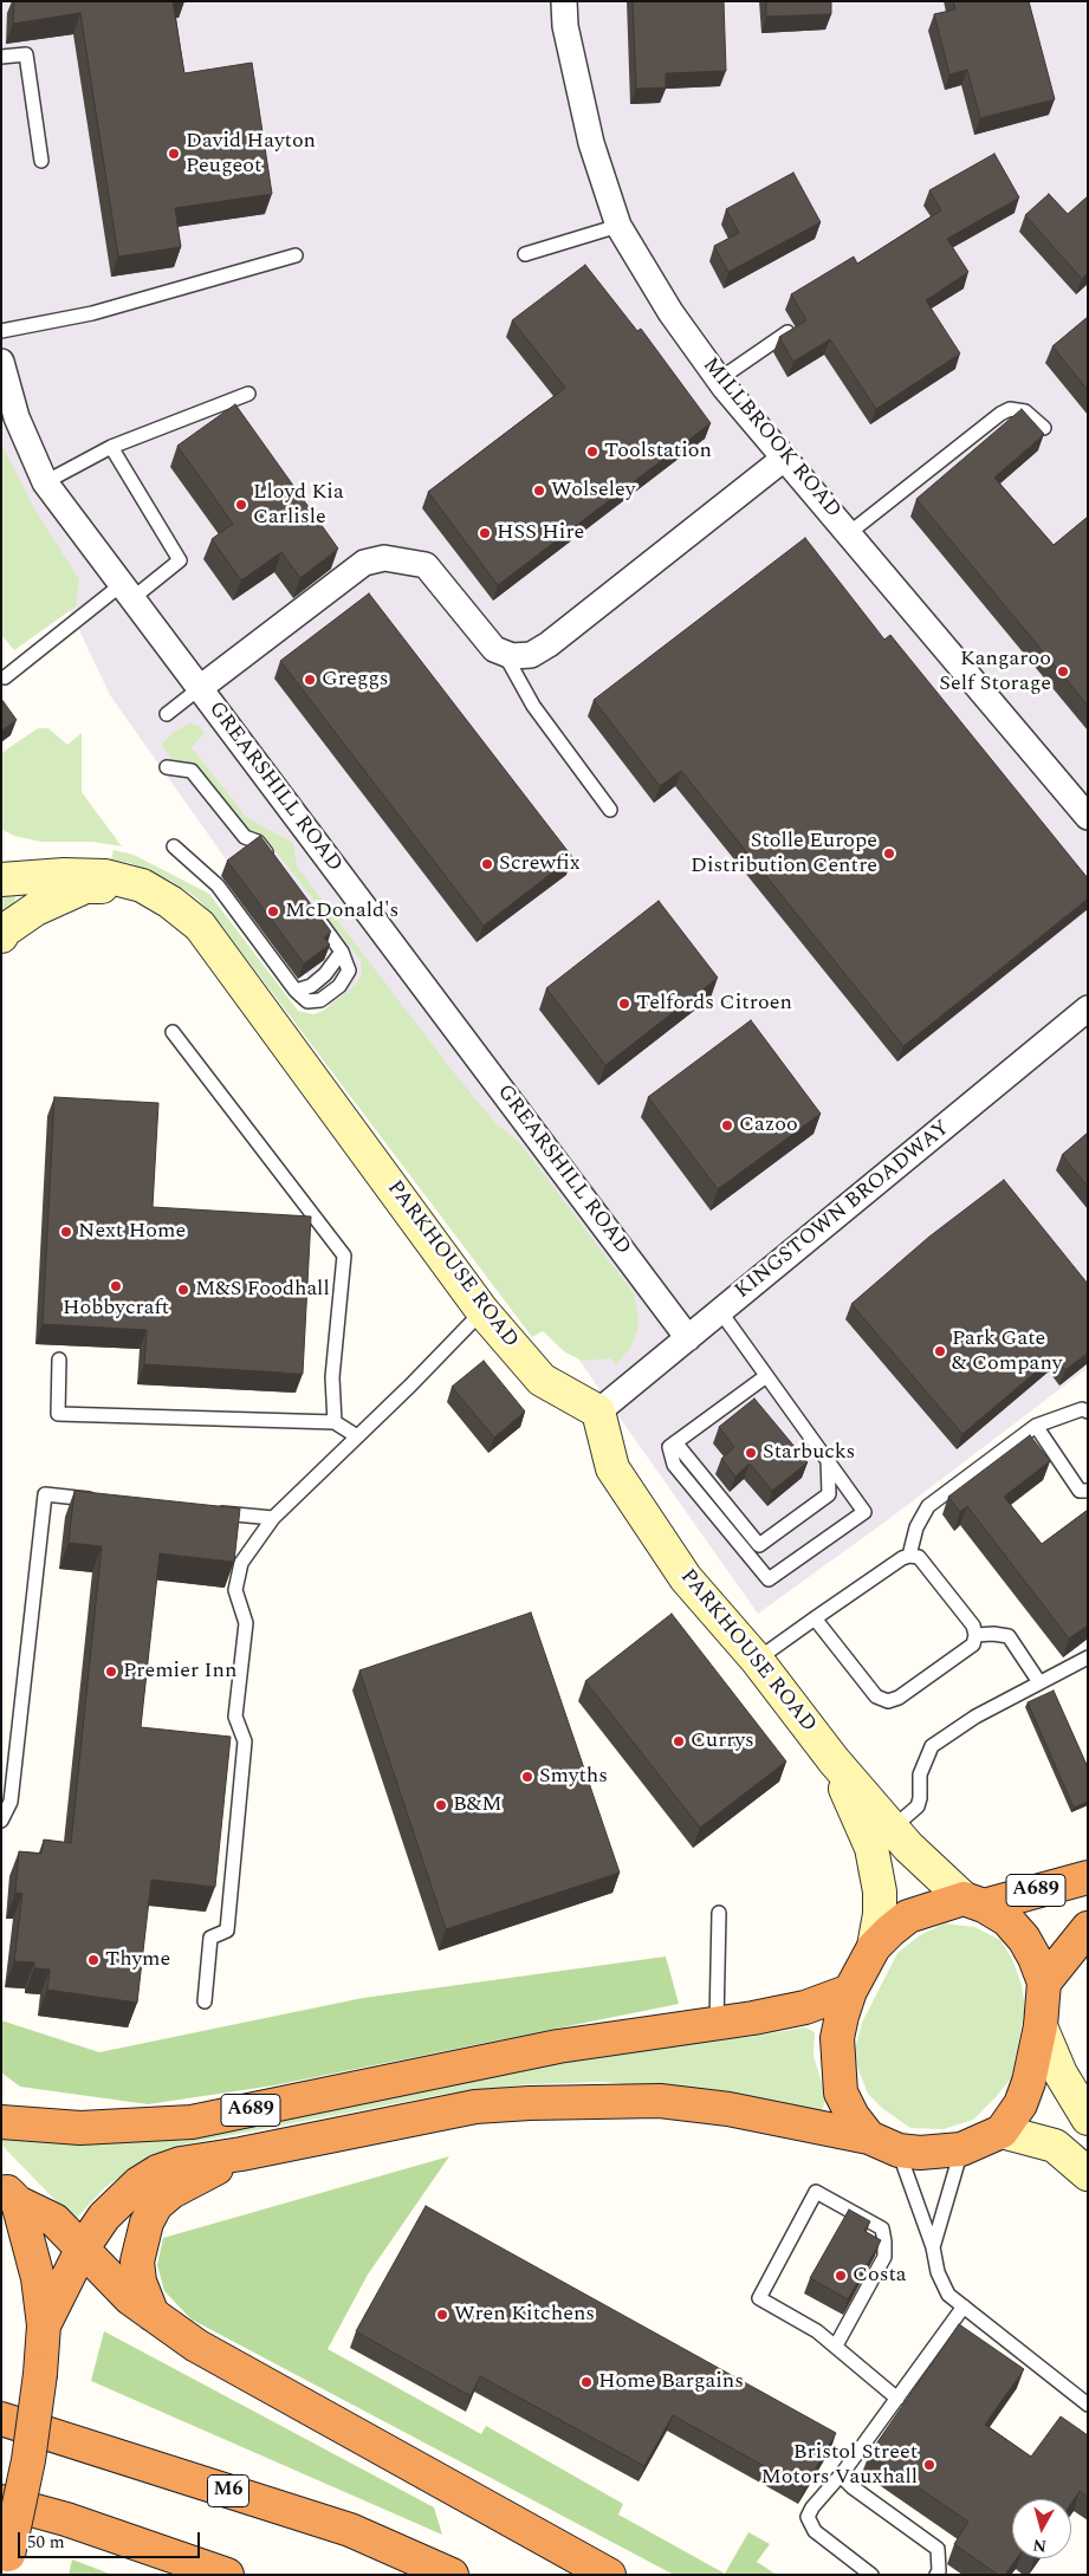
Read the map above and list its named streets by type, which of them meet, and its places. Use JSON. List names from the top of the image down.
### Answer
{
  "streets": {
    "highway": ["A689", "M6"],
    "street": [
      "MILLBROOK ROAD",
      "GREARSHILL ROAD",
      "KINGSTOWN BROADWAY",
      "PARKHOUSE ROAD"
    ]
  },
  "crossings": [
    ["GREARSHILL ROAD", "KINGSTOWN BROADWAY"],
    ["KINGSTOWN BROADWAY", "PARKHOUSE ROAD"],
    ["PARKHOUSE ROAD", "A689"]
  ],
  "places": [
    "David Hayton Peugeot",
    "Toolstation",
    "Wolseley",
    "Lloyd Kia Carlisle",
    "HSS Hire",
    "Kangaroo Self Storage",
    "Greggs",
    "Stolle Europe Distribution Centre",
    "Screwfix",
    "McDonald's",
    "Telfords Citroen",
    "Cazoo",
    "Next Home",
    "Hobbycraft",
    "M&S Foodhall",
    "Park Gate & Company",
    "Starbucks",
    "Premier Inn",
    "Currys",
    "Smyths",
    "B&M",
    "Thyme",
    "Costa",
    "Wren Kitchens",
    "Home Bargains",
    "Bristol Street Motors Vauxhall"
  ],
  "scale_bar": "50 m",
  "north": "bottom"
}
